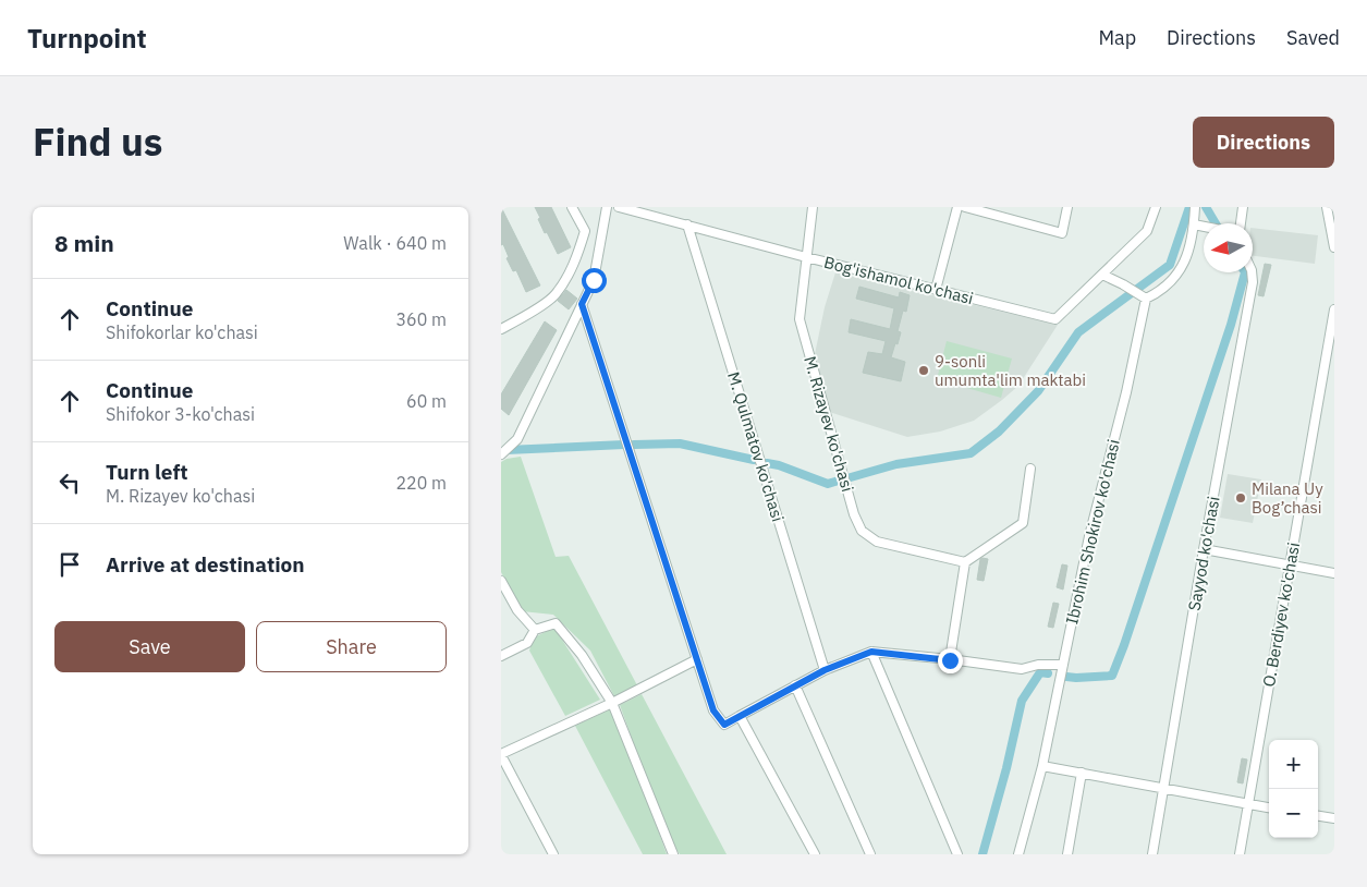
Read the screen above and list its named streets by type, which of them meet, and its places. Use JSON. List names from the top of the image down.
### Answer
{
  "streets": {
    "street": [
      "Bog'ishamol ko'chasi",
      "M. Rizayev ko'chasi",
      "M. Qulmatov ko'chasi",
      "Ibrohim Shokirov ko'chasi",
      "Sayyod ko'chasi",
      "O. Berdiyev ko'chasi"
    ]
  },
  "crossings": [
    ["Bog'ishamol ko'chasi", "M. Rizayev ko'chasi"],
    ["Bog'ishamol ko'chasi", "M. Qulmatov ko'chasi"]
  ],
  "places": ["9-sonli umumta'lim maktabi", "Milana Uy Bog’chasi"],
  "north": "left",
  "page": {
    "header": "Turnpoint",
    "nav": ["Map", "Directions", "Saved"],
    "title": "Find us",
    "buttons": [
      "Directions",
      ["Save", "Share"]
    ],
    "heading": ["8 min", "Walk · 640 m"],
    "list": [
      ["Continue", "Shifokorlar ko'chasi", "360 m"],
      ["Continue", "Shifokor 3-ko'chasi", "60 m"],
      ["Turn left", "M. Rizayev ko'chasi", "220 m"],
      "Arrive at destination"
    ],
    "map_buttons": ["+", "−"]
  }
}
